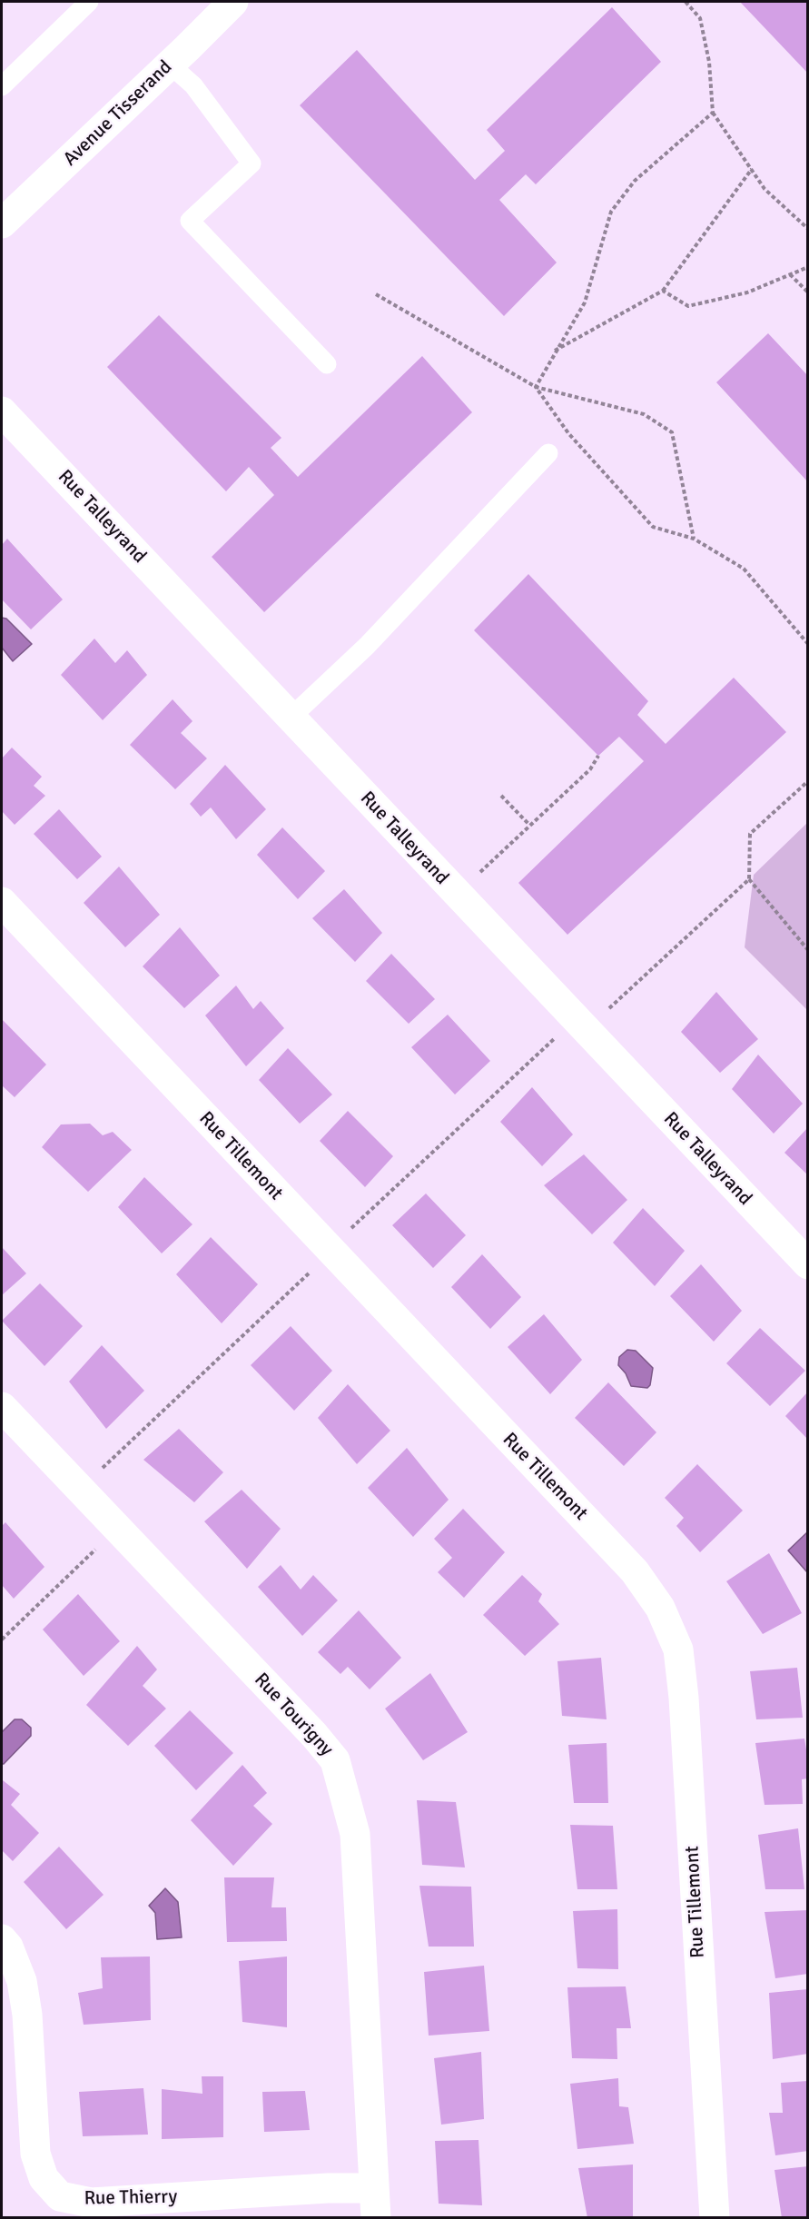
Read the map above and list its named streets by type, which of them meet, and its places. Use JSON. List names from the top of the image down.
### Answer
{
  "streets": {
    "street": [
      "Avenue Tisserand",
      "Rue Talleyrand",
      "Rue Tillemont",
      "Rue Tourigny",
      "Rue Thierry"
    ]
  },
  "crossings": [
    ["Rue Tourigny", "Rue Thierry"]
  ]
}
